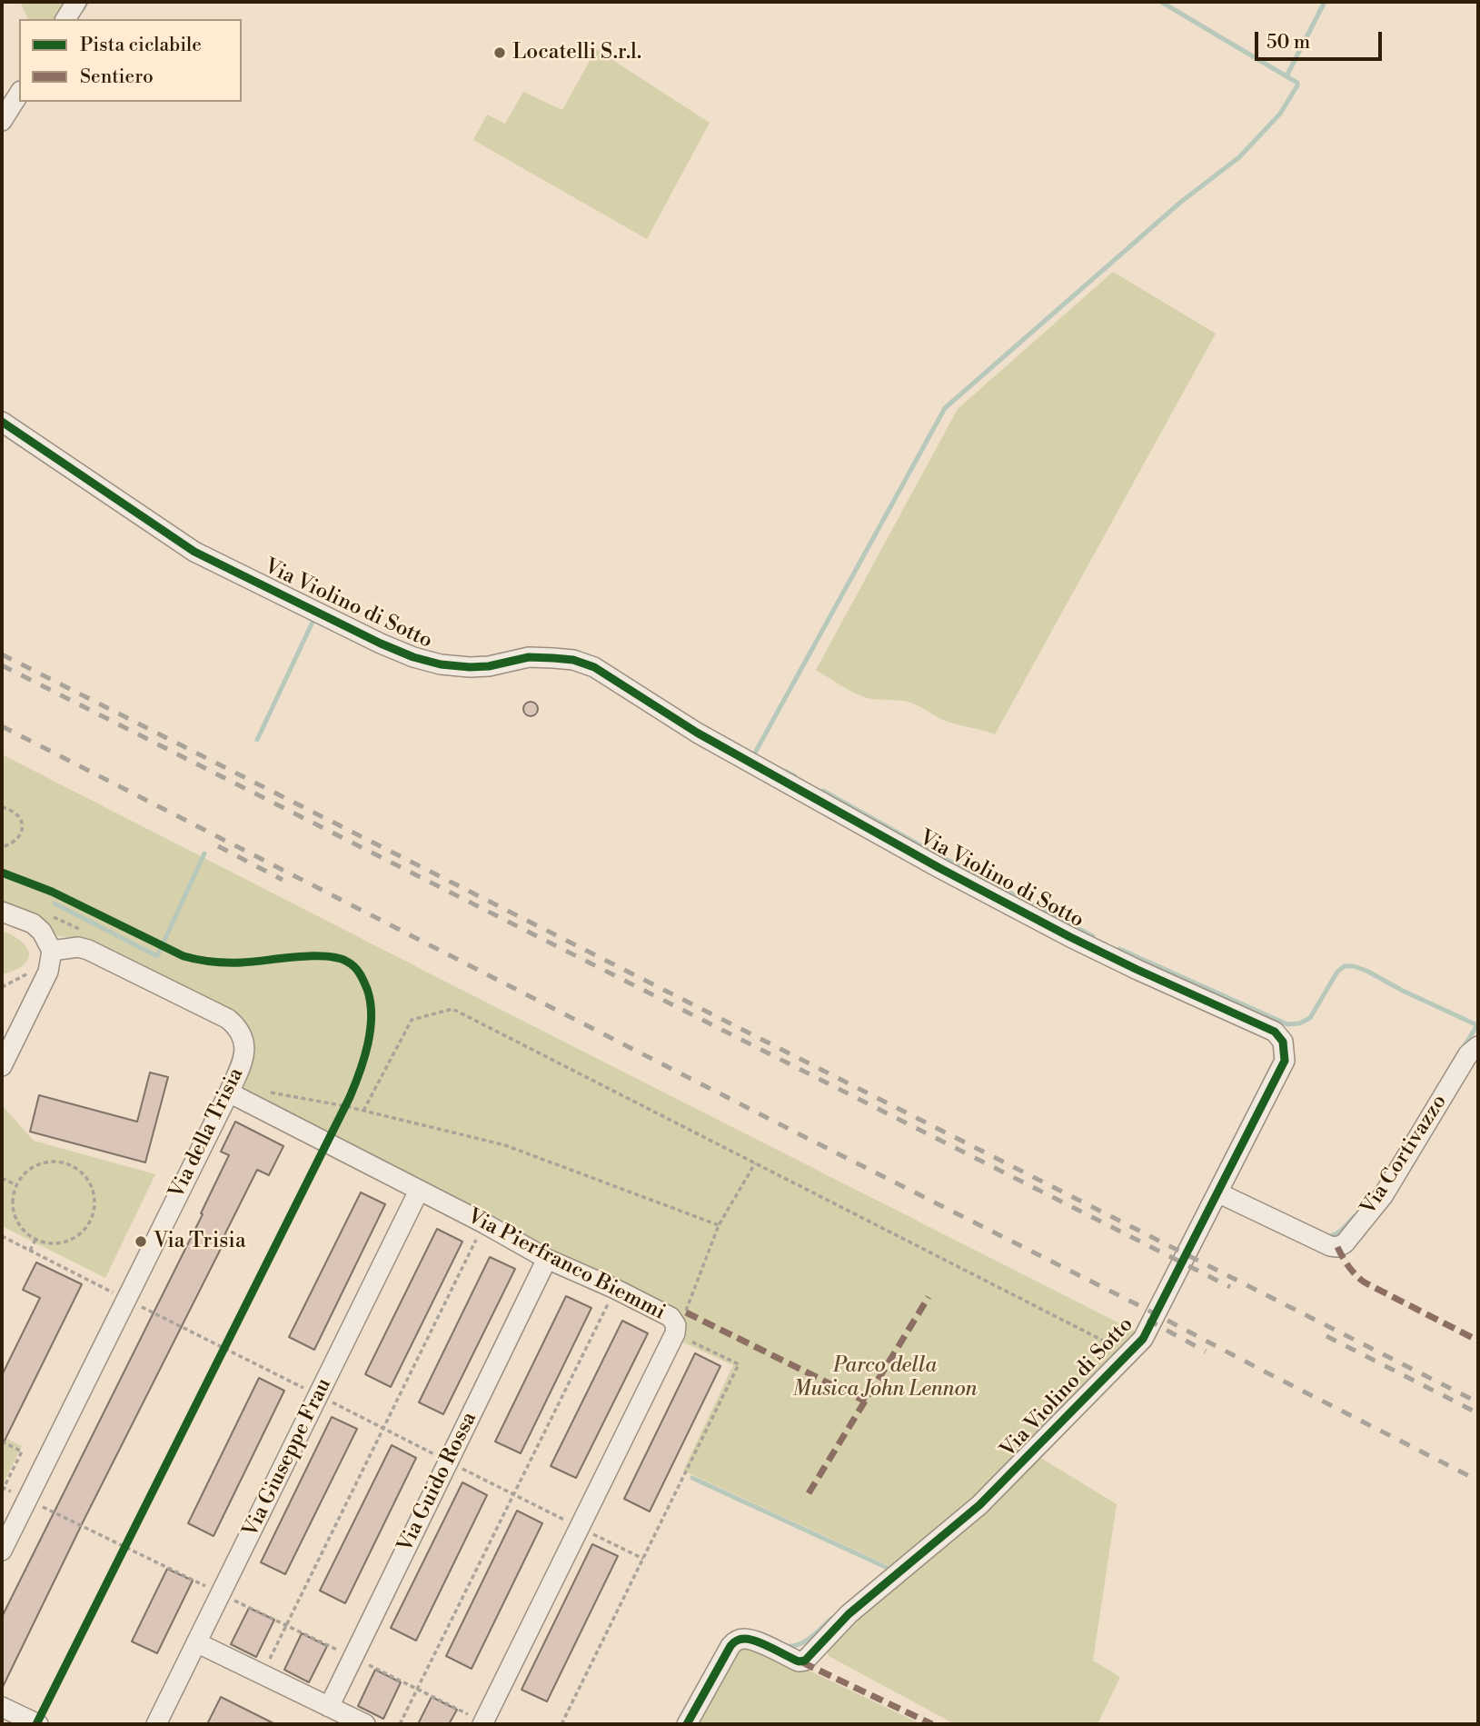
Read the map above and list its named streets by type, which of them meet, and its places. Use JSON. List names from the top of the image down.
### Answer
{
  "streets": {
    "street": [
      "Via Violino di Sotto",
      "Via della Trisia",
      "Via Cortivazzo",
      "Via Pierfranco Biemmi",
      "Via Giuseppe Frau",
      "Via Guido Rossa"
    ]
  },
  "crossings": [
    ["Via Violino di Sotto", "Via Cortivazzo"],
    ["Via della Trisia", "Via Pierfranco Biemmi"],
    ["Via Pierfranco Biemmi", "Via Giuseppe Frau"],
    ["Via Pierfranco Biemmi", "Via Guido Rossa"]
  ],
  "parks": ["Parco della Musica John Lennon"],
  "places": ["Locatelli S.r.l.", "Via Trisia"],
  "legend": ["Pista ciclabile", "Sentiero"],
  "scale_bar": "50 m"
}
